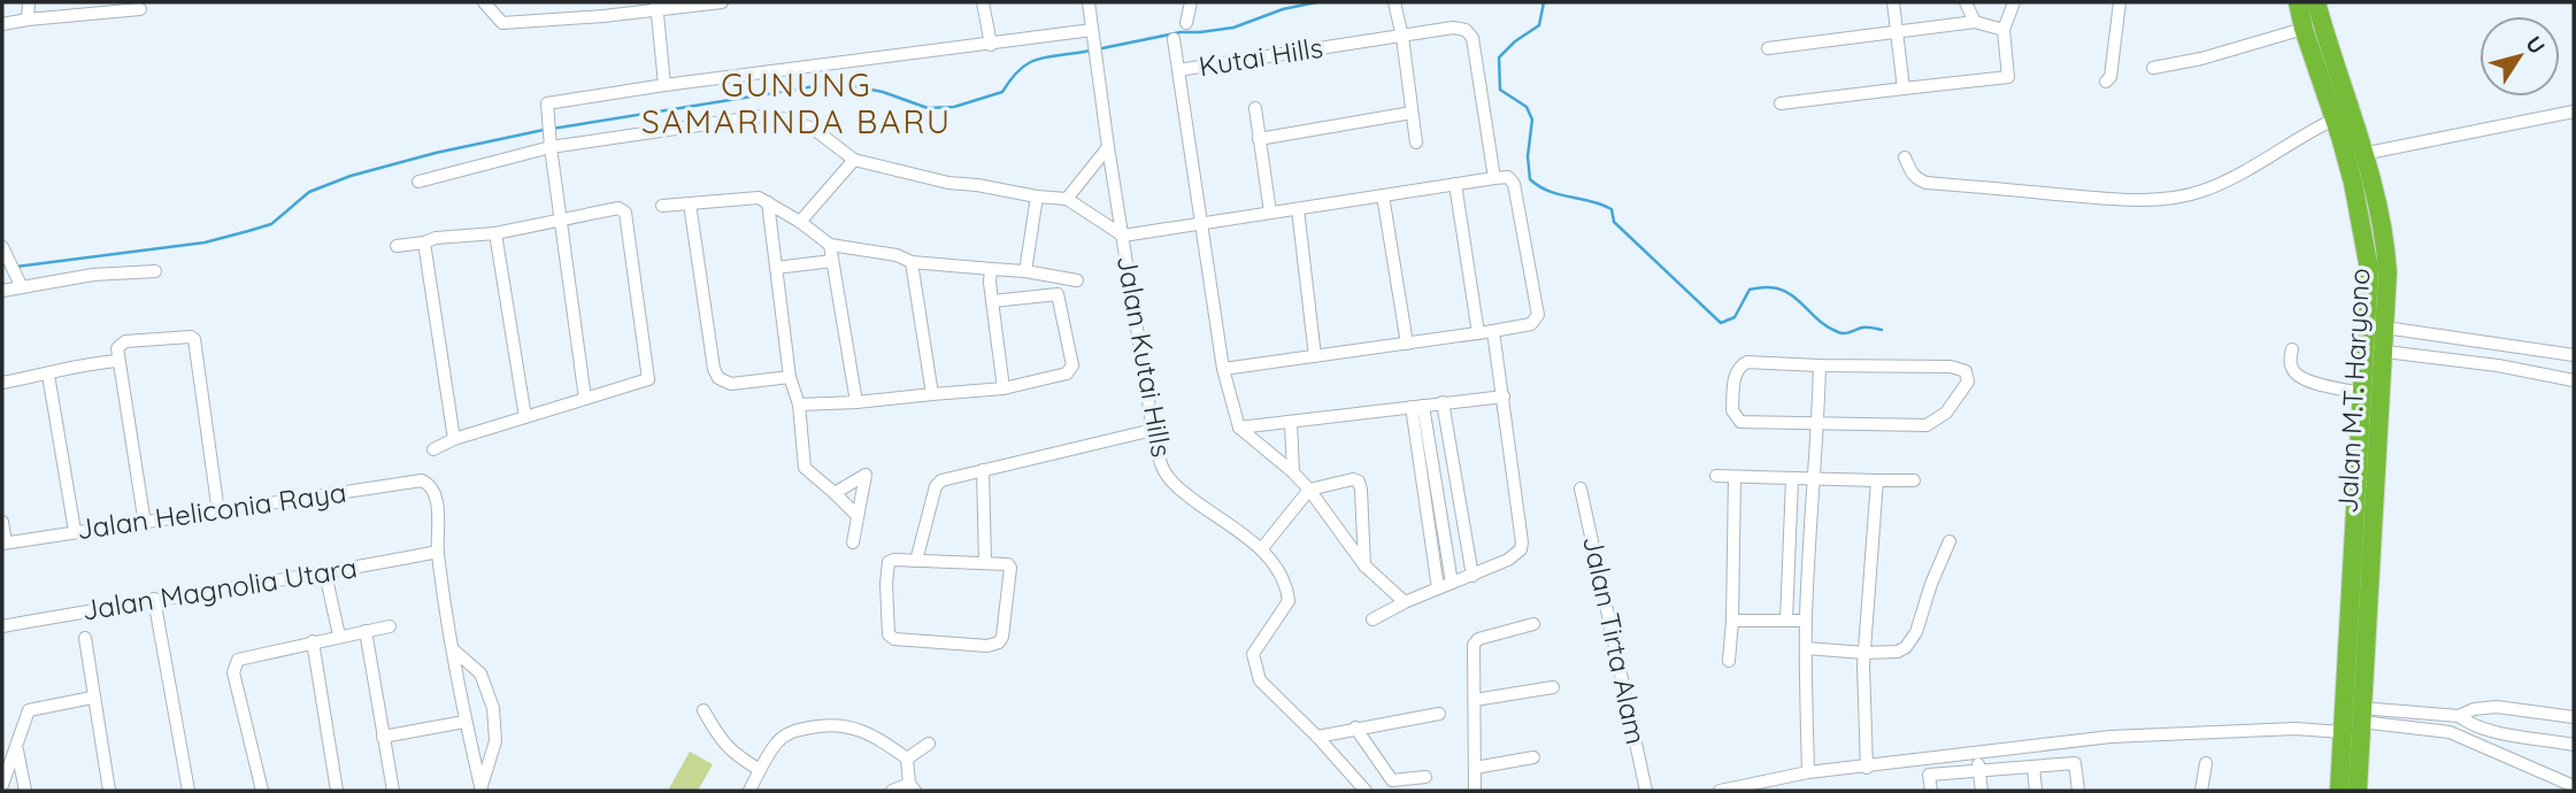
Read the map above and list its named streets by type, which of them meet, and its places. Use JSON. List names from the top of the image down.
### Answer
{
  "streets": {
    "highway": ["Jalan M.T. Haryono"],
    "street": [
      "Kutai Hills",
      "Jalan Kutai Hills",
      "Jalan Heliconia Raya",
      "Jalan Magnolia Utara",
      "Jalan Tirta Alam"
    ]
  },
  "crossings": [
    ["Jalan Heliconia Raya", "Jalan Magnolia Utara"]
  ],
  "districts": ["GUNUNG SAMARINDA BARU"],
  "north": "top right"
}
